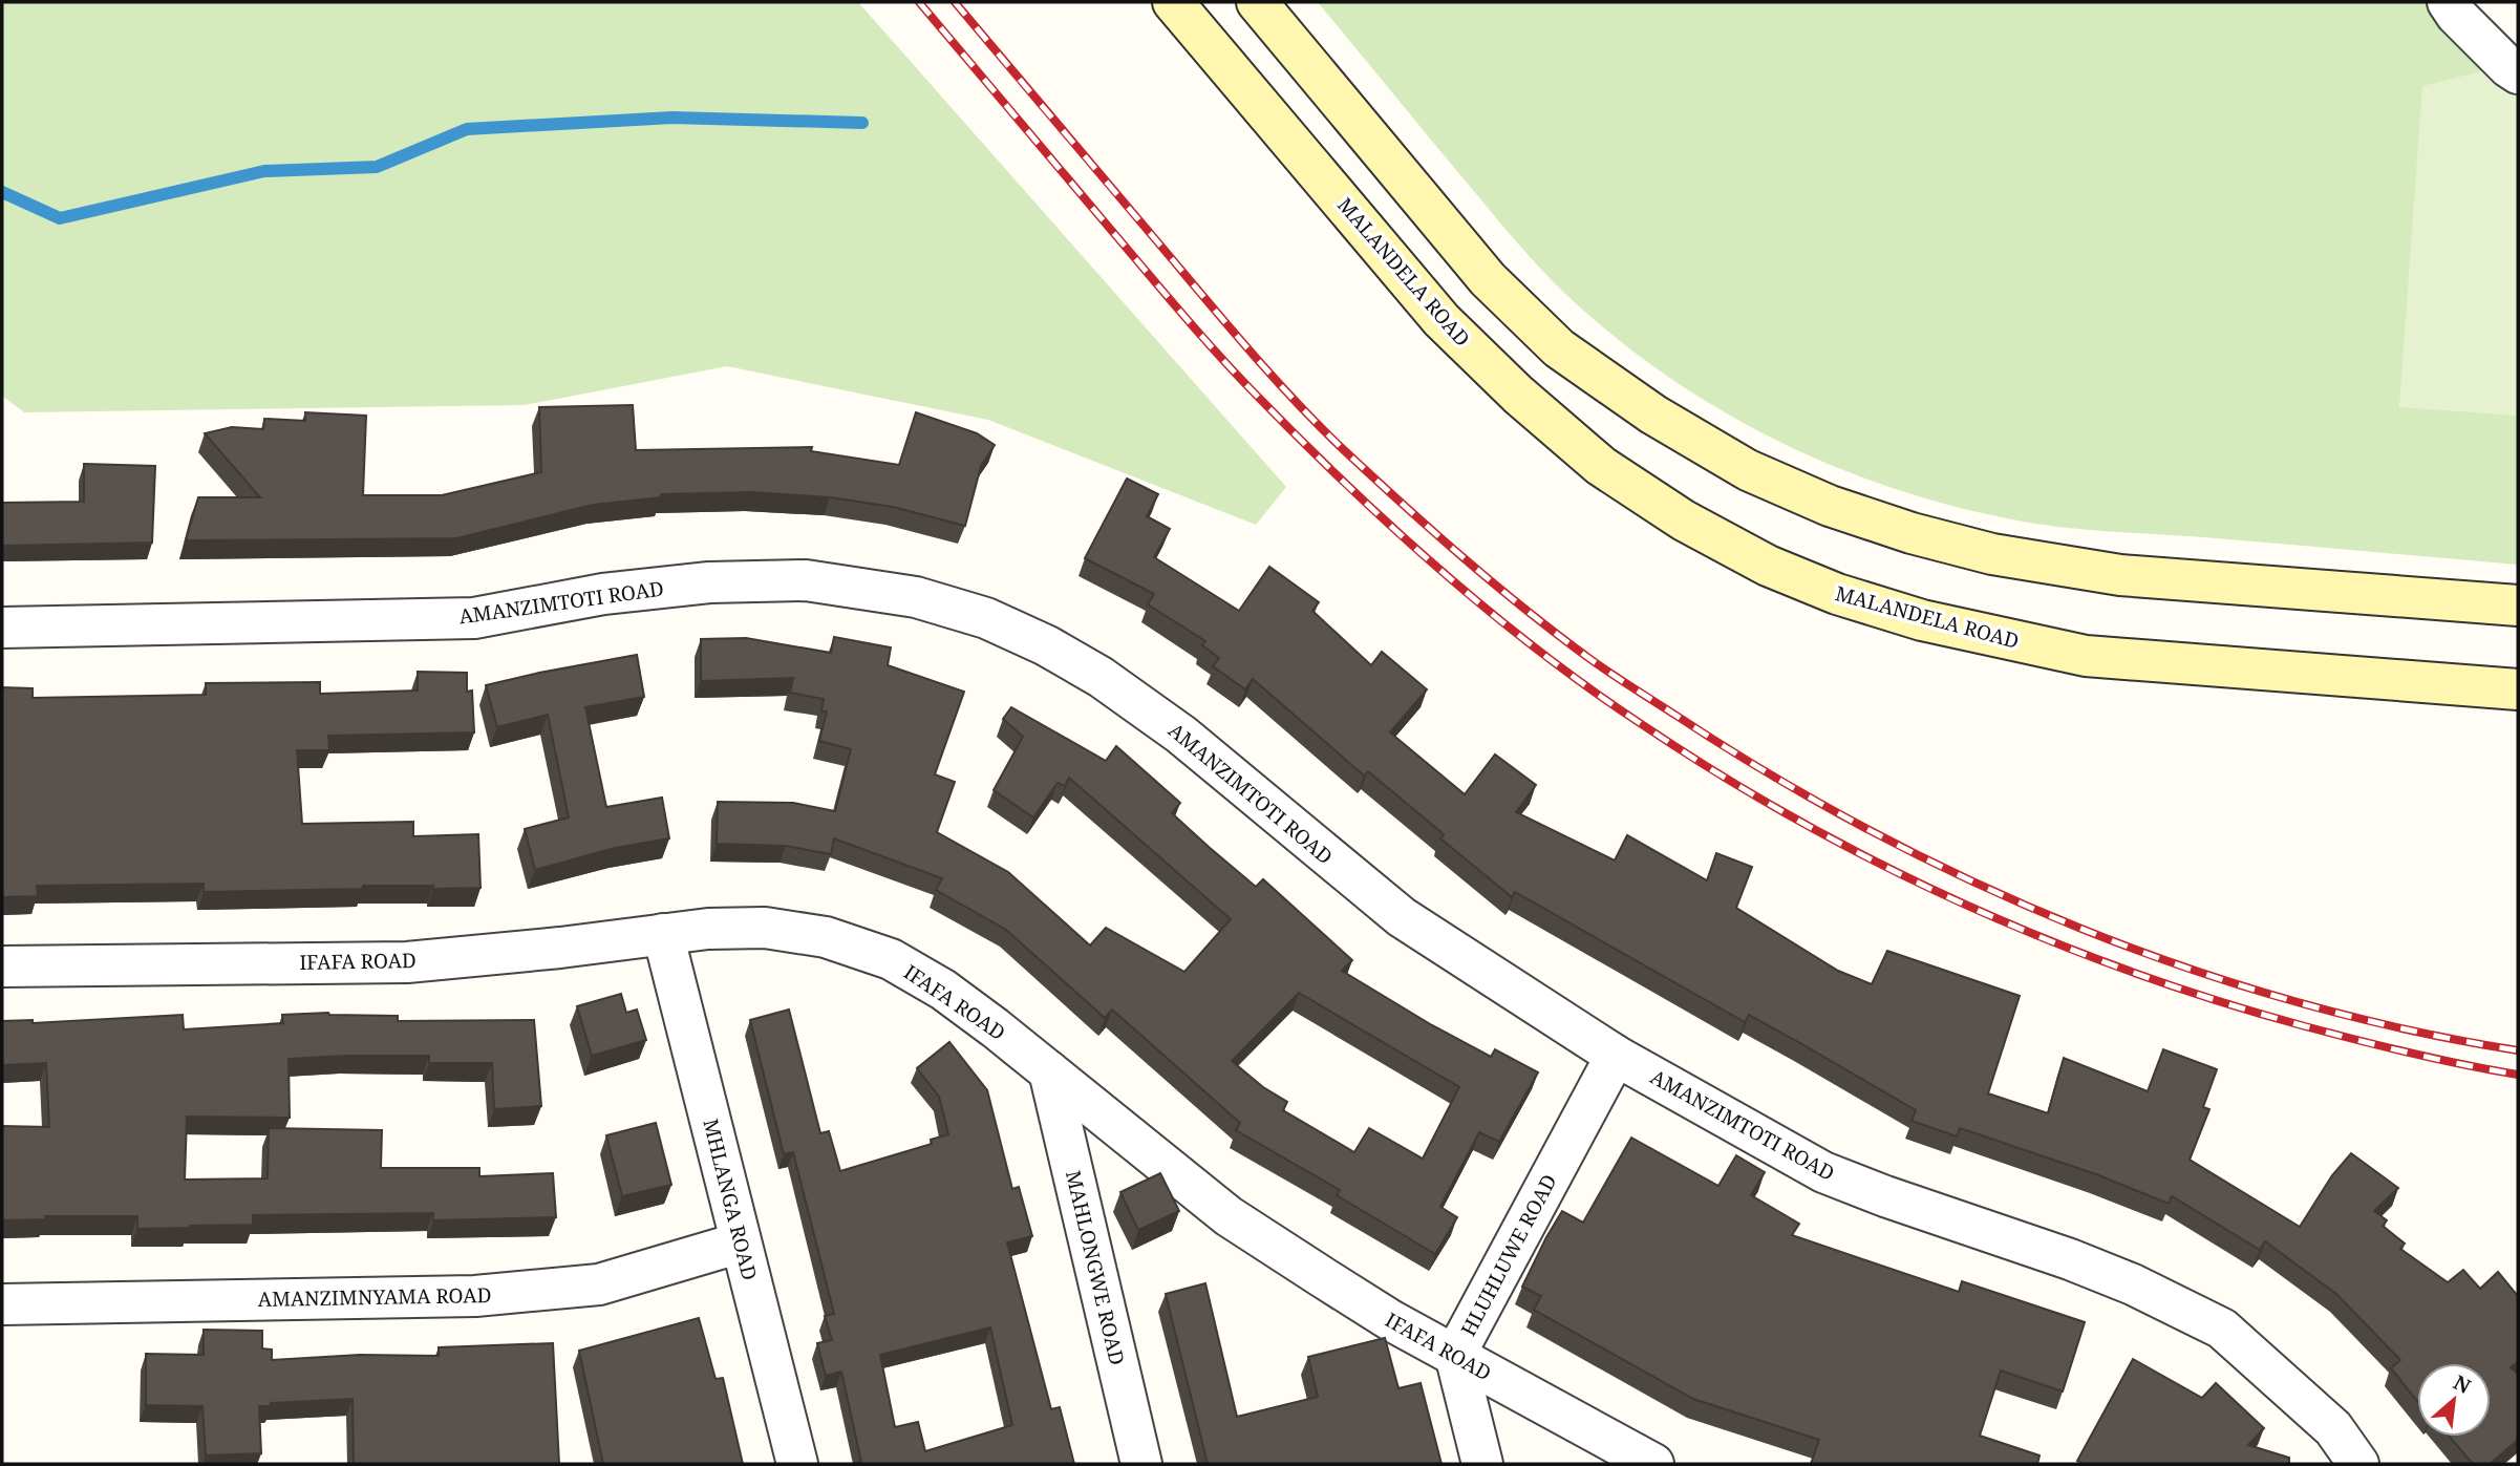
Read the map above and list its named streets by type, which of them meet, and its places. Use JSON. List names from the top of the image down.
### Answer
{
  "streets": {
    "main road": ["MALANDELA ROAD"],
    "street": [
      "AMANZIMTOTI ROAD",
      "IFAFA ROAD",
      "MHLANGA ROAD",
      "HLUHLUWE ROAD",
      "MAHLONGWE ROAD",
      "AMANZIMNYAMA ROAD"
    ]
  },
  "crossings": [
    ["AMANZIMTOTI ROAD", "HLUHLUWE ROAD"],
    ["IFAFA ROAD", "MHLANGA ROAD"],
    ["IFAFA ROAD", "HLUHLUWE ROAD"],
    ["IFAFA ROAD", "MAHLONGWE ROAD"],
    ["MHLANGA ROAD", "AMANZIMNYAMA ROAD"]
  ],
  "north": "top right"
}
